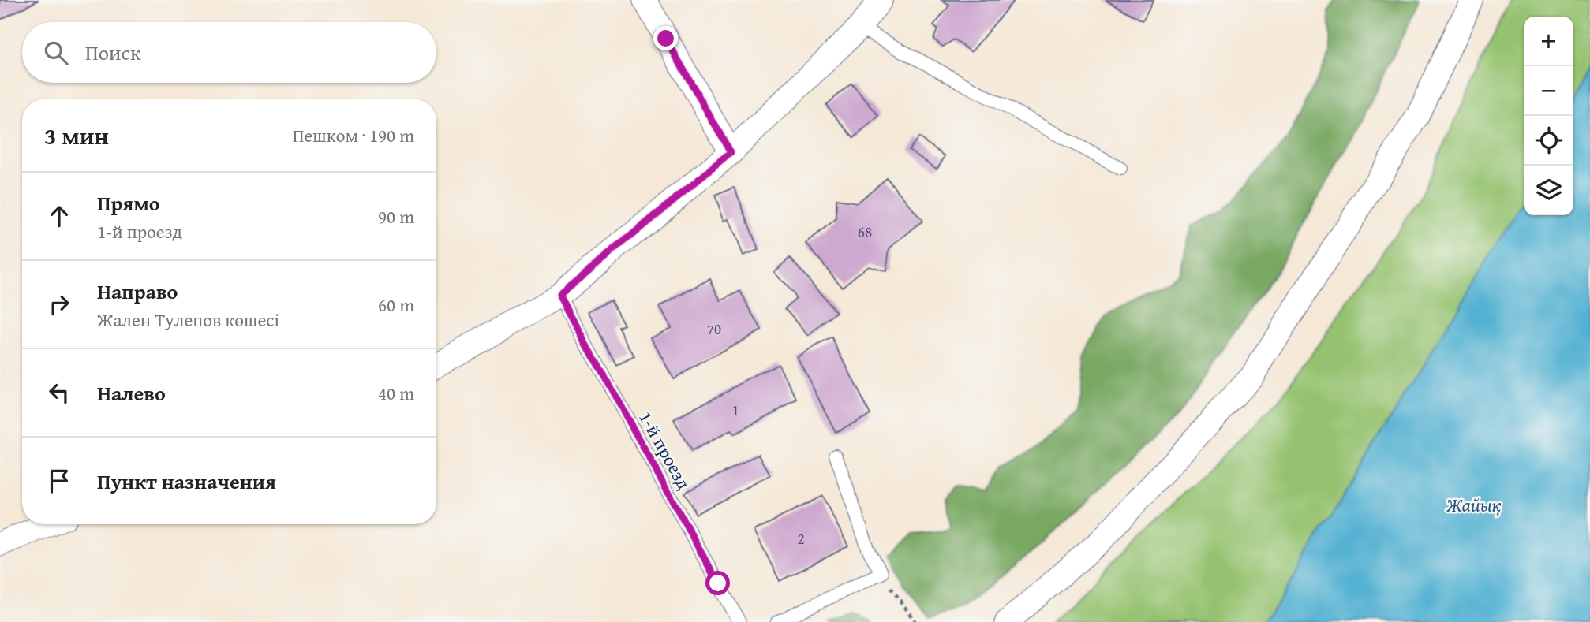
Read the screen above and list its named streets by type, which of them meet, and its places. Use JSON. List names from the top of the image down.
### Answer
{
  "streets": {
    "lane": ["1-й проезд"]
  },
  "water": ["Жайық"],
  "house_numbers": [
    "68",
    "70",
    "1",
    "2"
  ],
  "page": {
    "map_buttons": ["+", "−"],
    "search": "Поиск",
    "heading": ["3 мин", "Пешком · 190 m"],
    "list": [
      ["Прямо", "1-й проезд", "90 m"],
      ["Направо", "Жален Тулепов көшесі", "60 m"],
      ["Налево", "40 m"],
      "Пункт назначения"
    ]
  }
}
